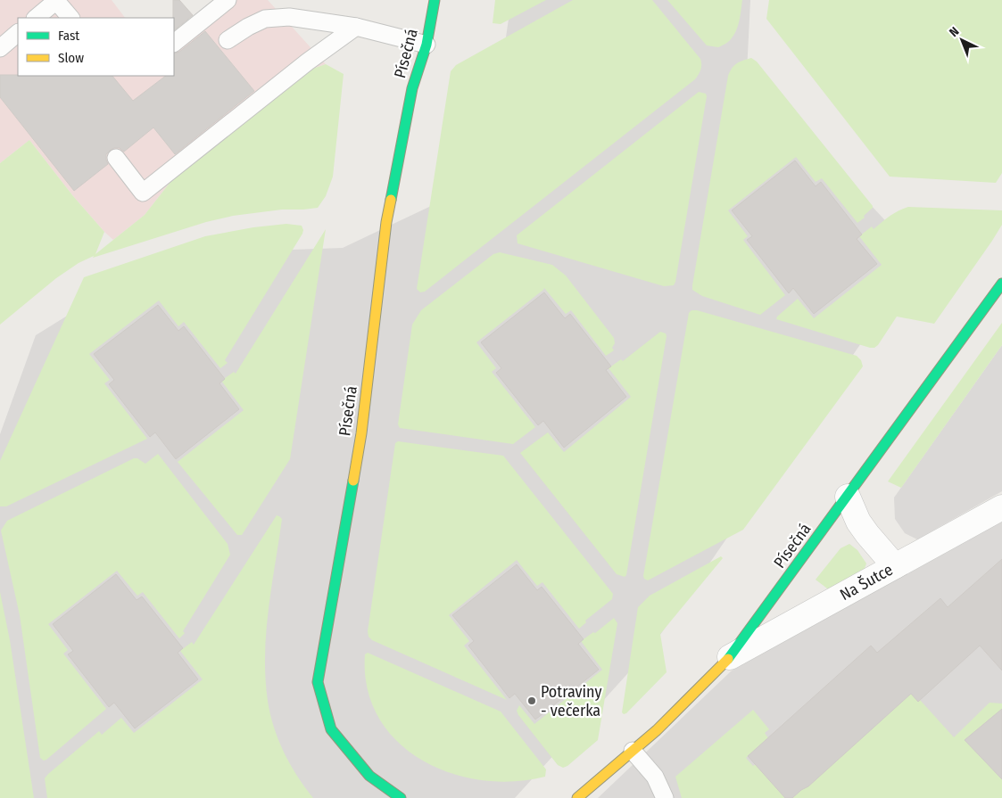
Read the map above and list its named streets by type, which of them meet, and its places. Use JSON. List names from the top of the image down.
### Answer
{
  "streets": {
    "street": ["Písečná", "Na Šutce"]
  },
  "crossings": [
    ["Písečná", "Na Šutce"]
  ],
  "places": ["Potraviny - večerka"],
  "legend": ["Fast", "Slow"],
  "north": "top left"
}
